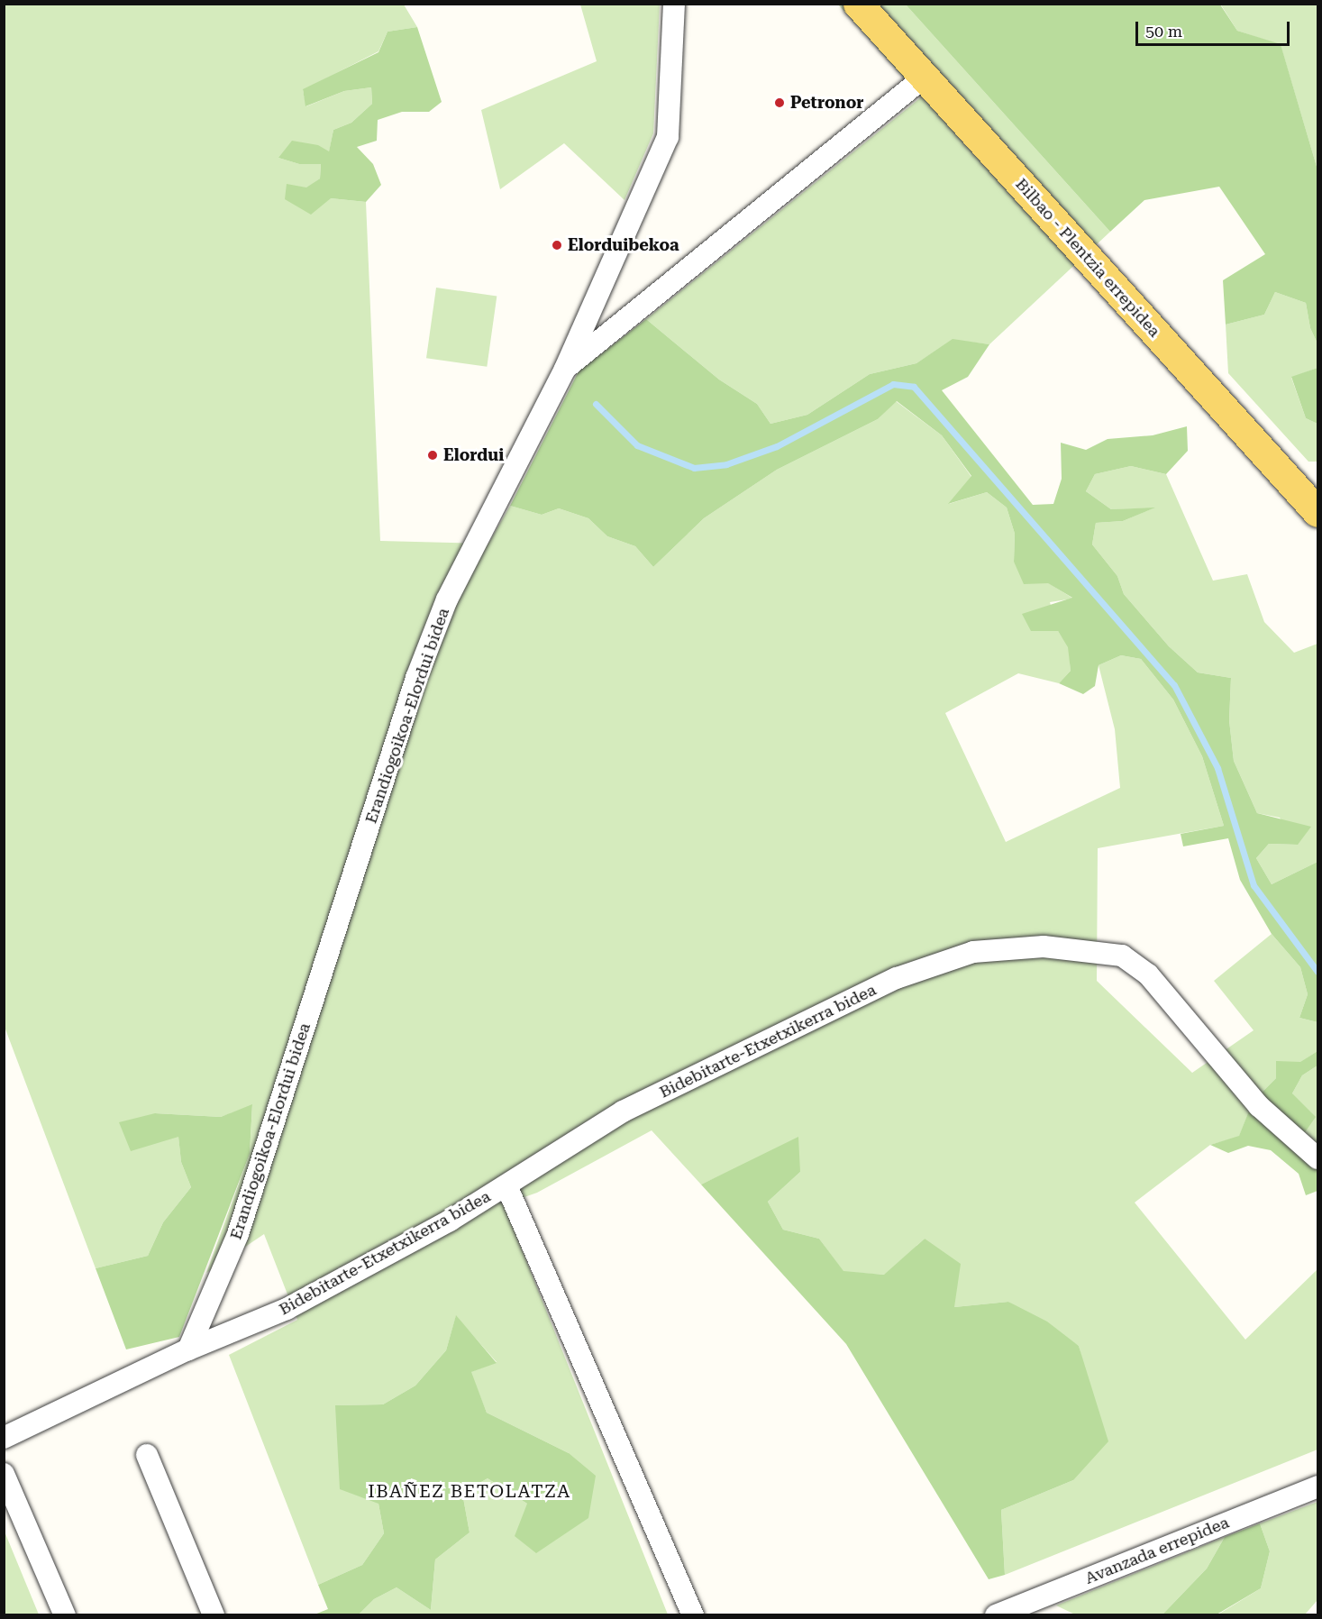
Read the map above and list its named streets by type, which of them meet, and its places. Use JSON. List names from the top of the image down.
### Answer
{
  "streets": {
    "main road": ["Bilbao - Plentzia errepidea"],
    "street": ["Erandiogoikoa-Elordui bidea", "Bidebitarte-Etxetxikerra bidea", "Avanzada errepidea"]
  },
  "crossings": [
    ["Erandiogoikoa-Elordui bidea", "Bidebitarte-Etxetxikerra bidea"]
  ],
  "districts": ["IBAÑEZ BETOLATZA"],
  "places": ["Petronor", "Elorduibekoa", "Elordui"],
  "scale_bar": "50 m"
}
